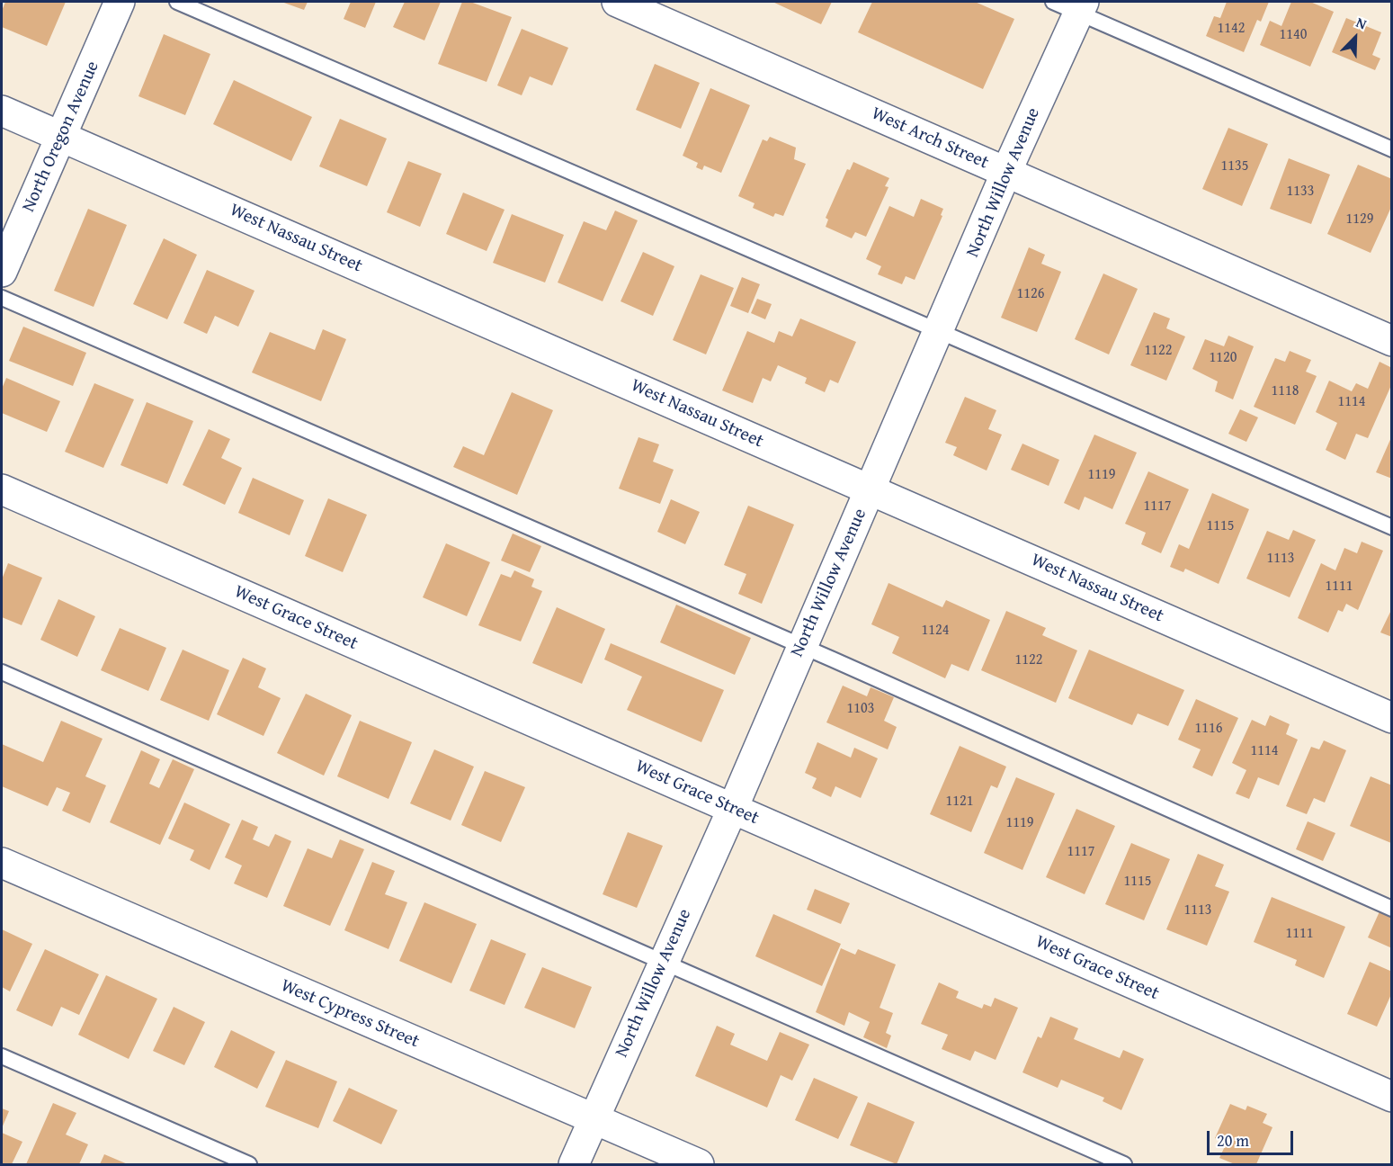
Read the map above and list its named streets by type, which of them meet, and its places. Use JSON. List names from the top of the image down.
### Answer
{
  "streets": {
    "street": [
      "North Oregon Avenue",
      "West Arch Street",
      "North Willow Avenue",
      "West Nassau Street",
      "West Grace Street",
      "West Cypress Street"
    ]
  },
  "crossings": [
    ["North Oregon Avenue", "West Nassau Street"],
    ["West Arch Street", "North Willow Avenue"],
    ["North Willow Avenue", "West Nassau Street"],
    ["North Willow Avenue", "West Grace Street"],
    ["North Willow Avenue", "West Cypress Street"]
  ],
  "house_numbers": [
    "1142",
    "1140",
    "1135",
    "1133",
    "1129",
    "1126",
    "1122",
    "1120",
    "1118",
    "1114",
    "1119",
    "1117",
    "1115",
    "1113",
    "1111",
    "1124",
    "1122",
    "1103",
    "1116",
    "1114",
    "1121",
    "1119",
    "1117",
    "1115",
    "1113",
    "1111"
  ],
  "scale_bar": "20 m",
  "north": "top right"
}
